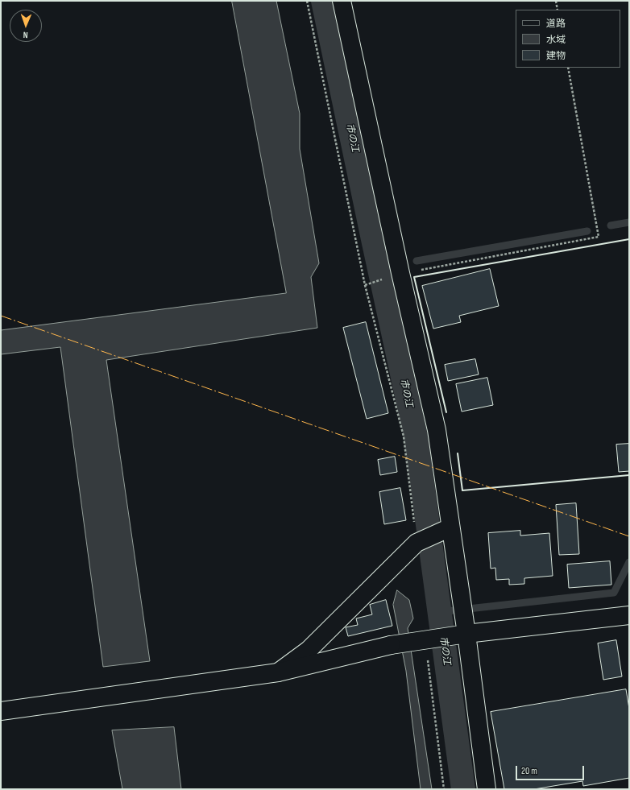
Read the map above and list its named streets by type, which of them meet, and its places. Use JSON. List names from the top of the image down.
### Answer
{
  "water": ["市の江"],
  "legend": ["道路", "水域", "建物"],
  "scale_bar": "20 m",
  "north": "bottom"
}
